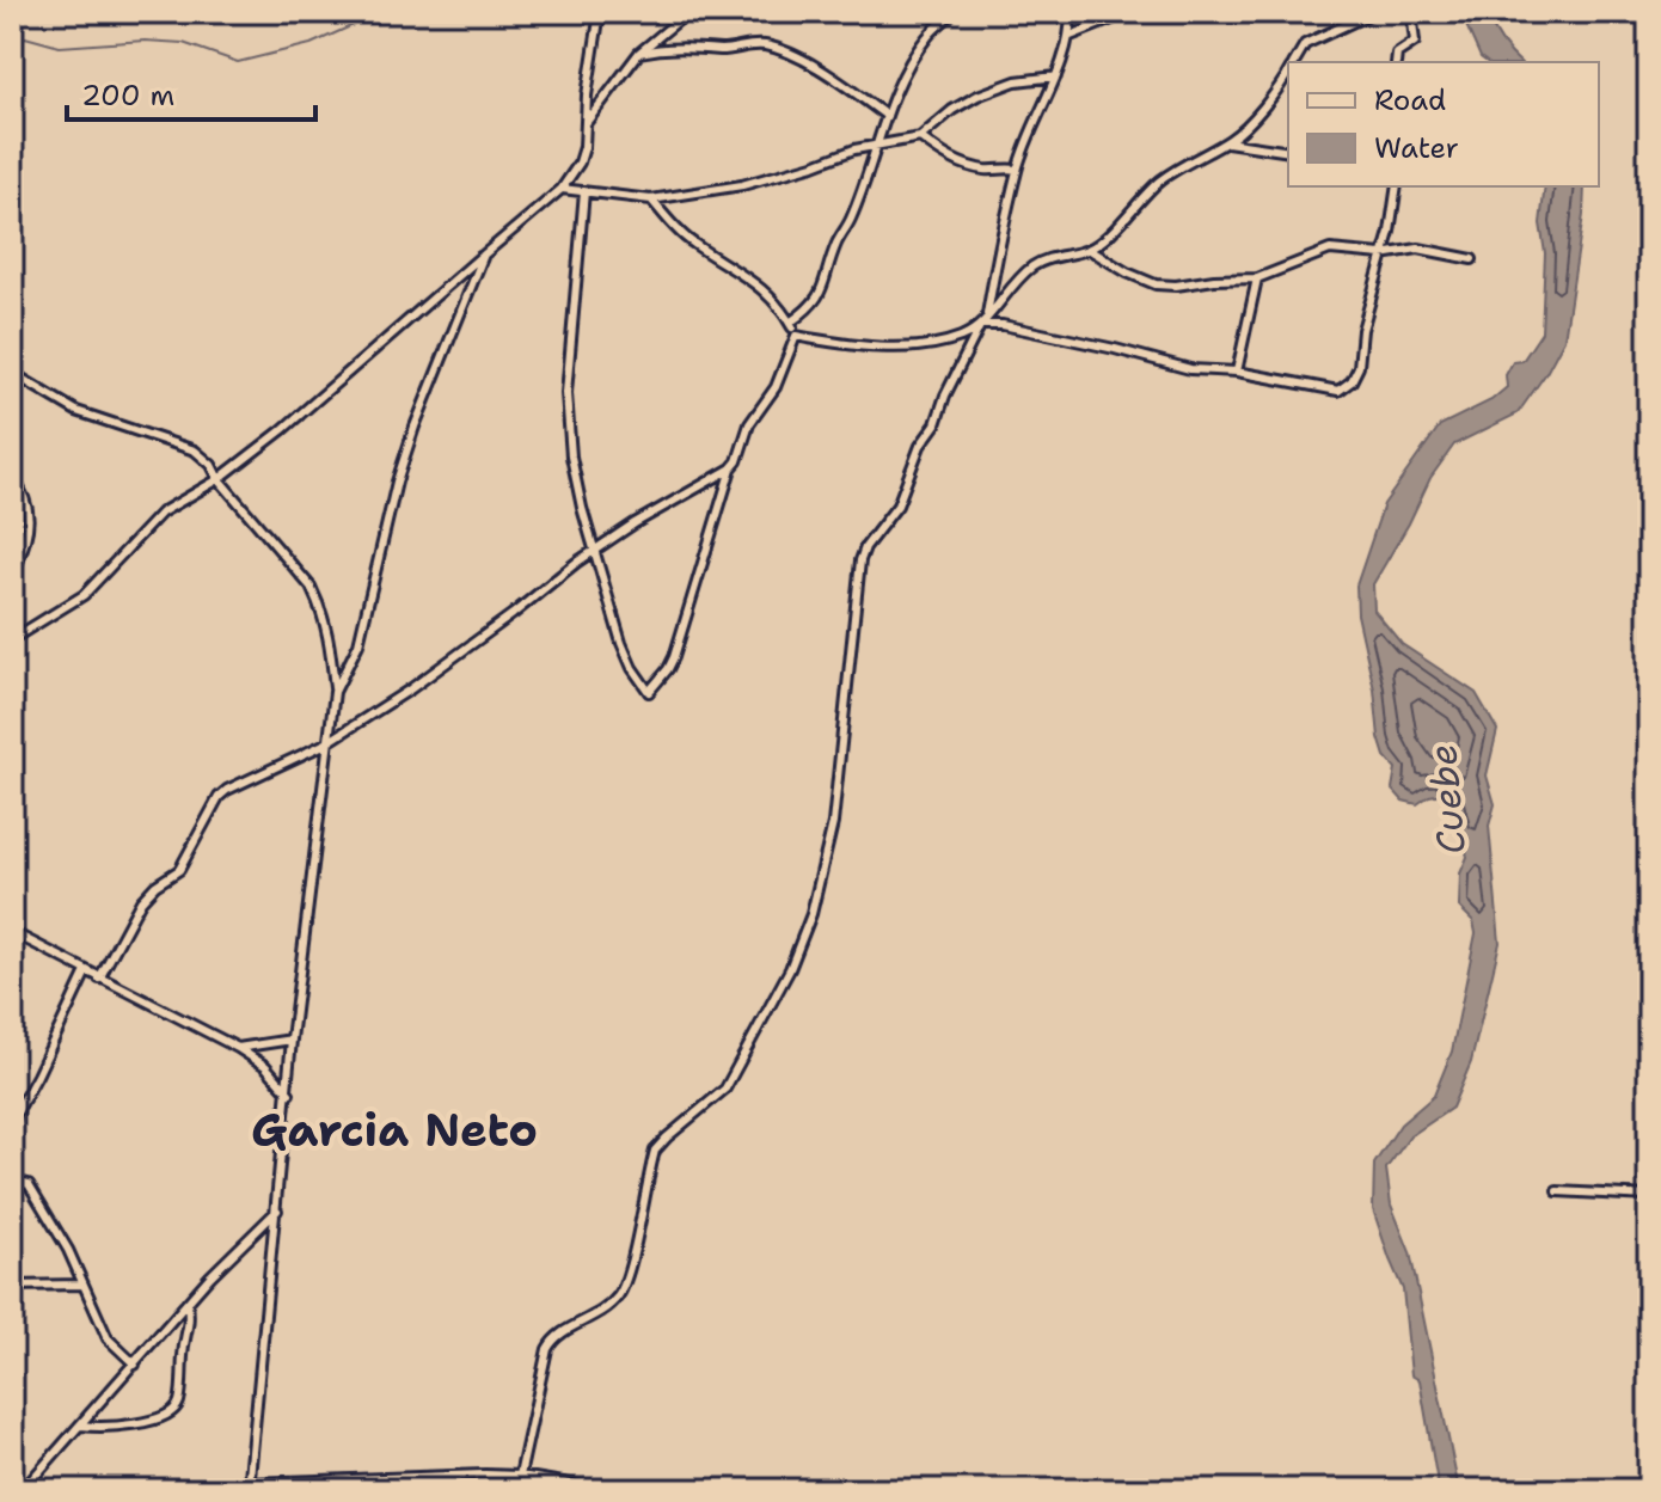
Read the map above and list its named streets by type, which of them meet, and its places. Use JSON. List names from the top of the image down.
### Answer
{
  "districts": ["Garcia Neto"],
  "water": ["Cuebe"],
  "legend": ["Road", "Water"],
  "scale_bar": "200 m"
}
